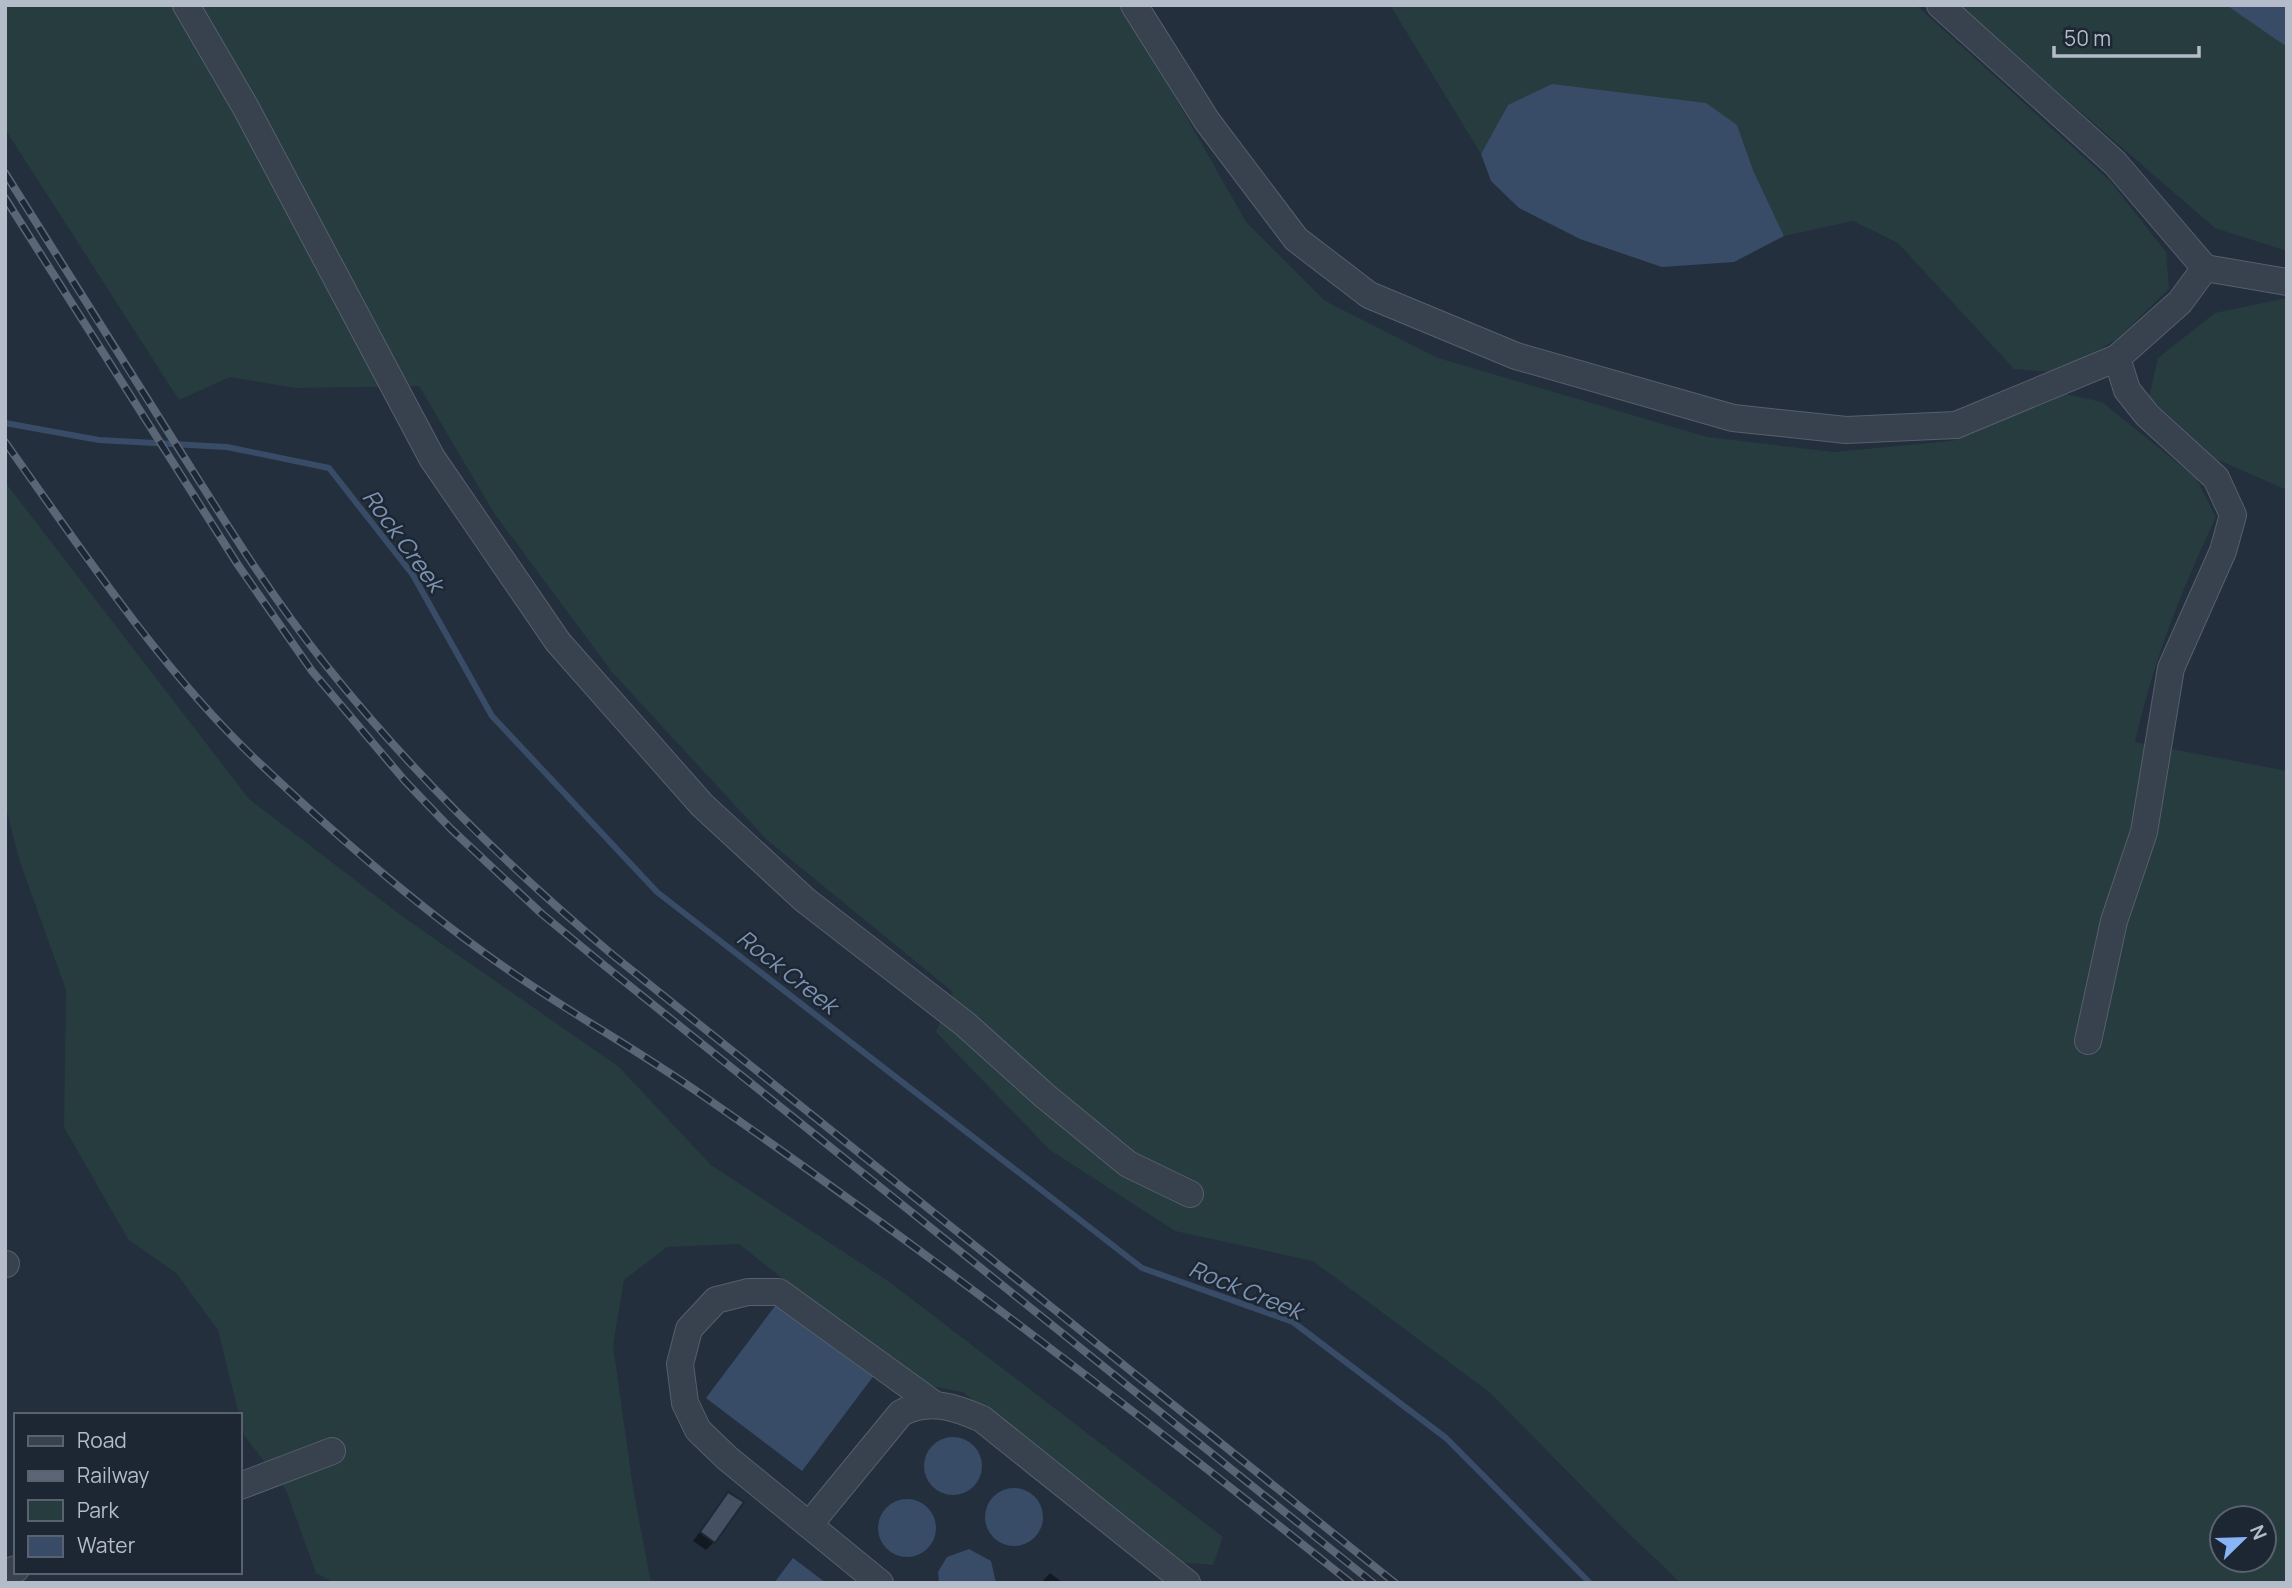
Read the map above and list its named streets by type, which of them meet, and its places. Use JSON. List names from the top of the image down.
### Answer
{
  "water": ["Rock Creek"],
  "legend": [
    "Road",
    "Railway",
    "Park",
    "Water"
  ],
  "scale_bar": "50 m",
  "north": "top right"
}
